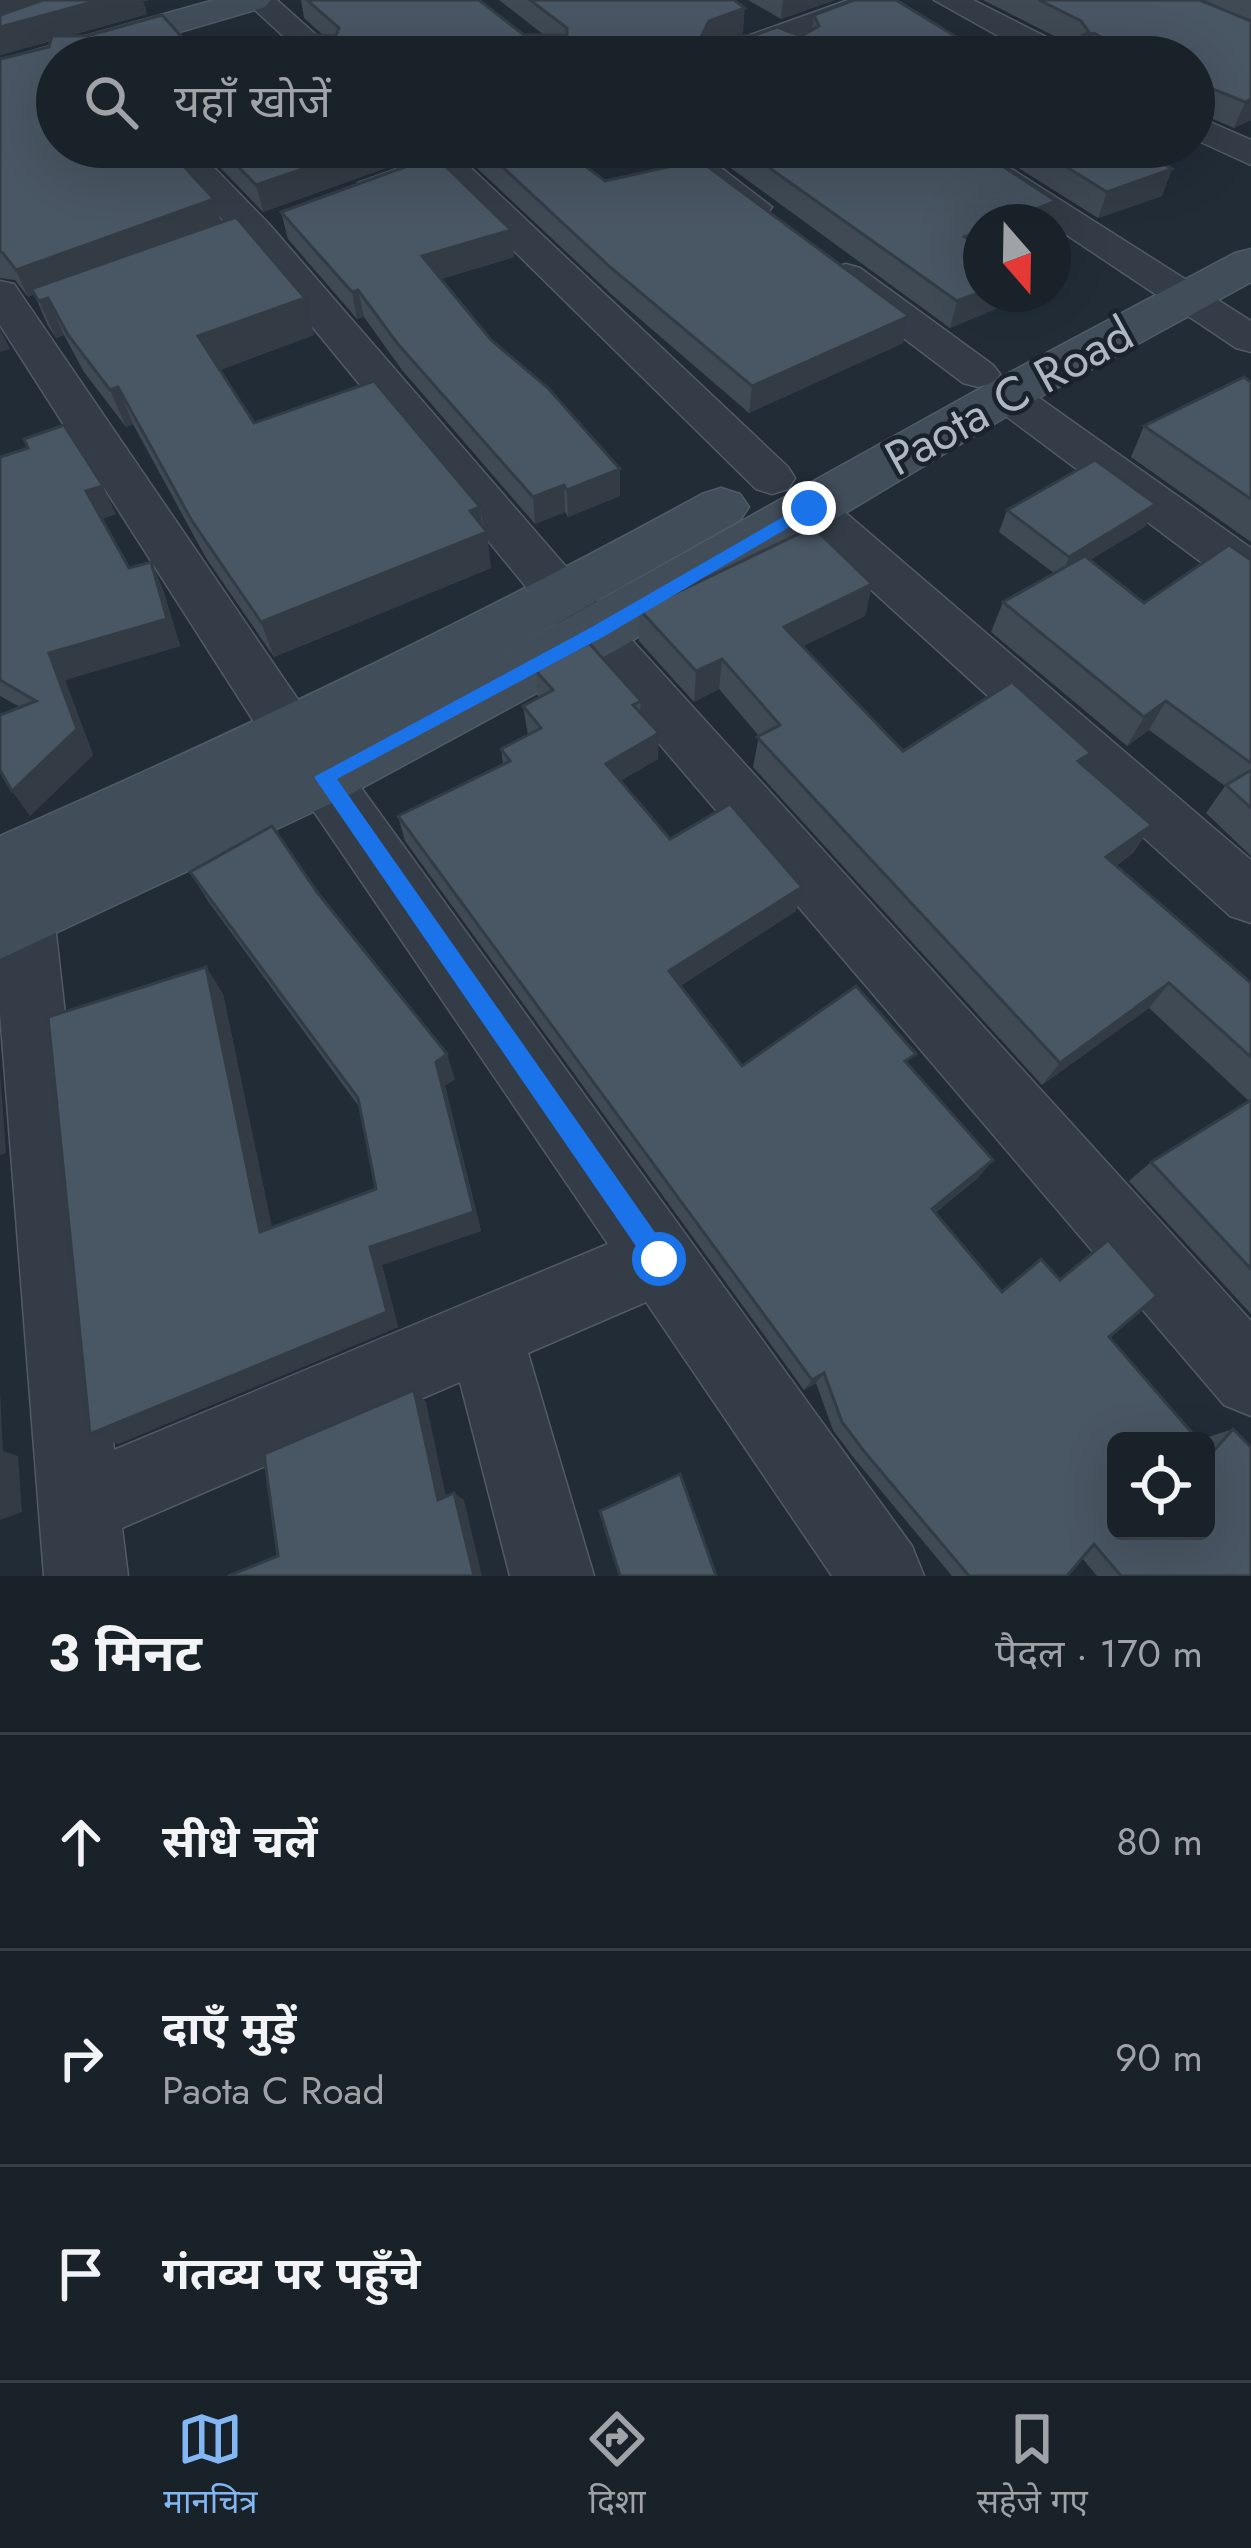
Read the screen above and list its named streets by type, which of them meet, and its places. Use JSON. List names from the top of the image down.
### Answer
{
  "streets": {
    "street": ["Paota C Road"]
  },
  "north": "bottom",
  "page": {
    "search": "यहाँ खोजें",
    "heading": ["3 मिनट", "पैदल · 170 m"],
    "list": [
      ["सीधे चलें", "80 m"],
      ["दाएँ मुड़ें", "Paota C Road", "90 m"],
      "गंतव्य पर पहुँचे"
    ],
    "nav": ["मानचित्र", "दिशा", "सहेजे गए"]
  }
}
